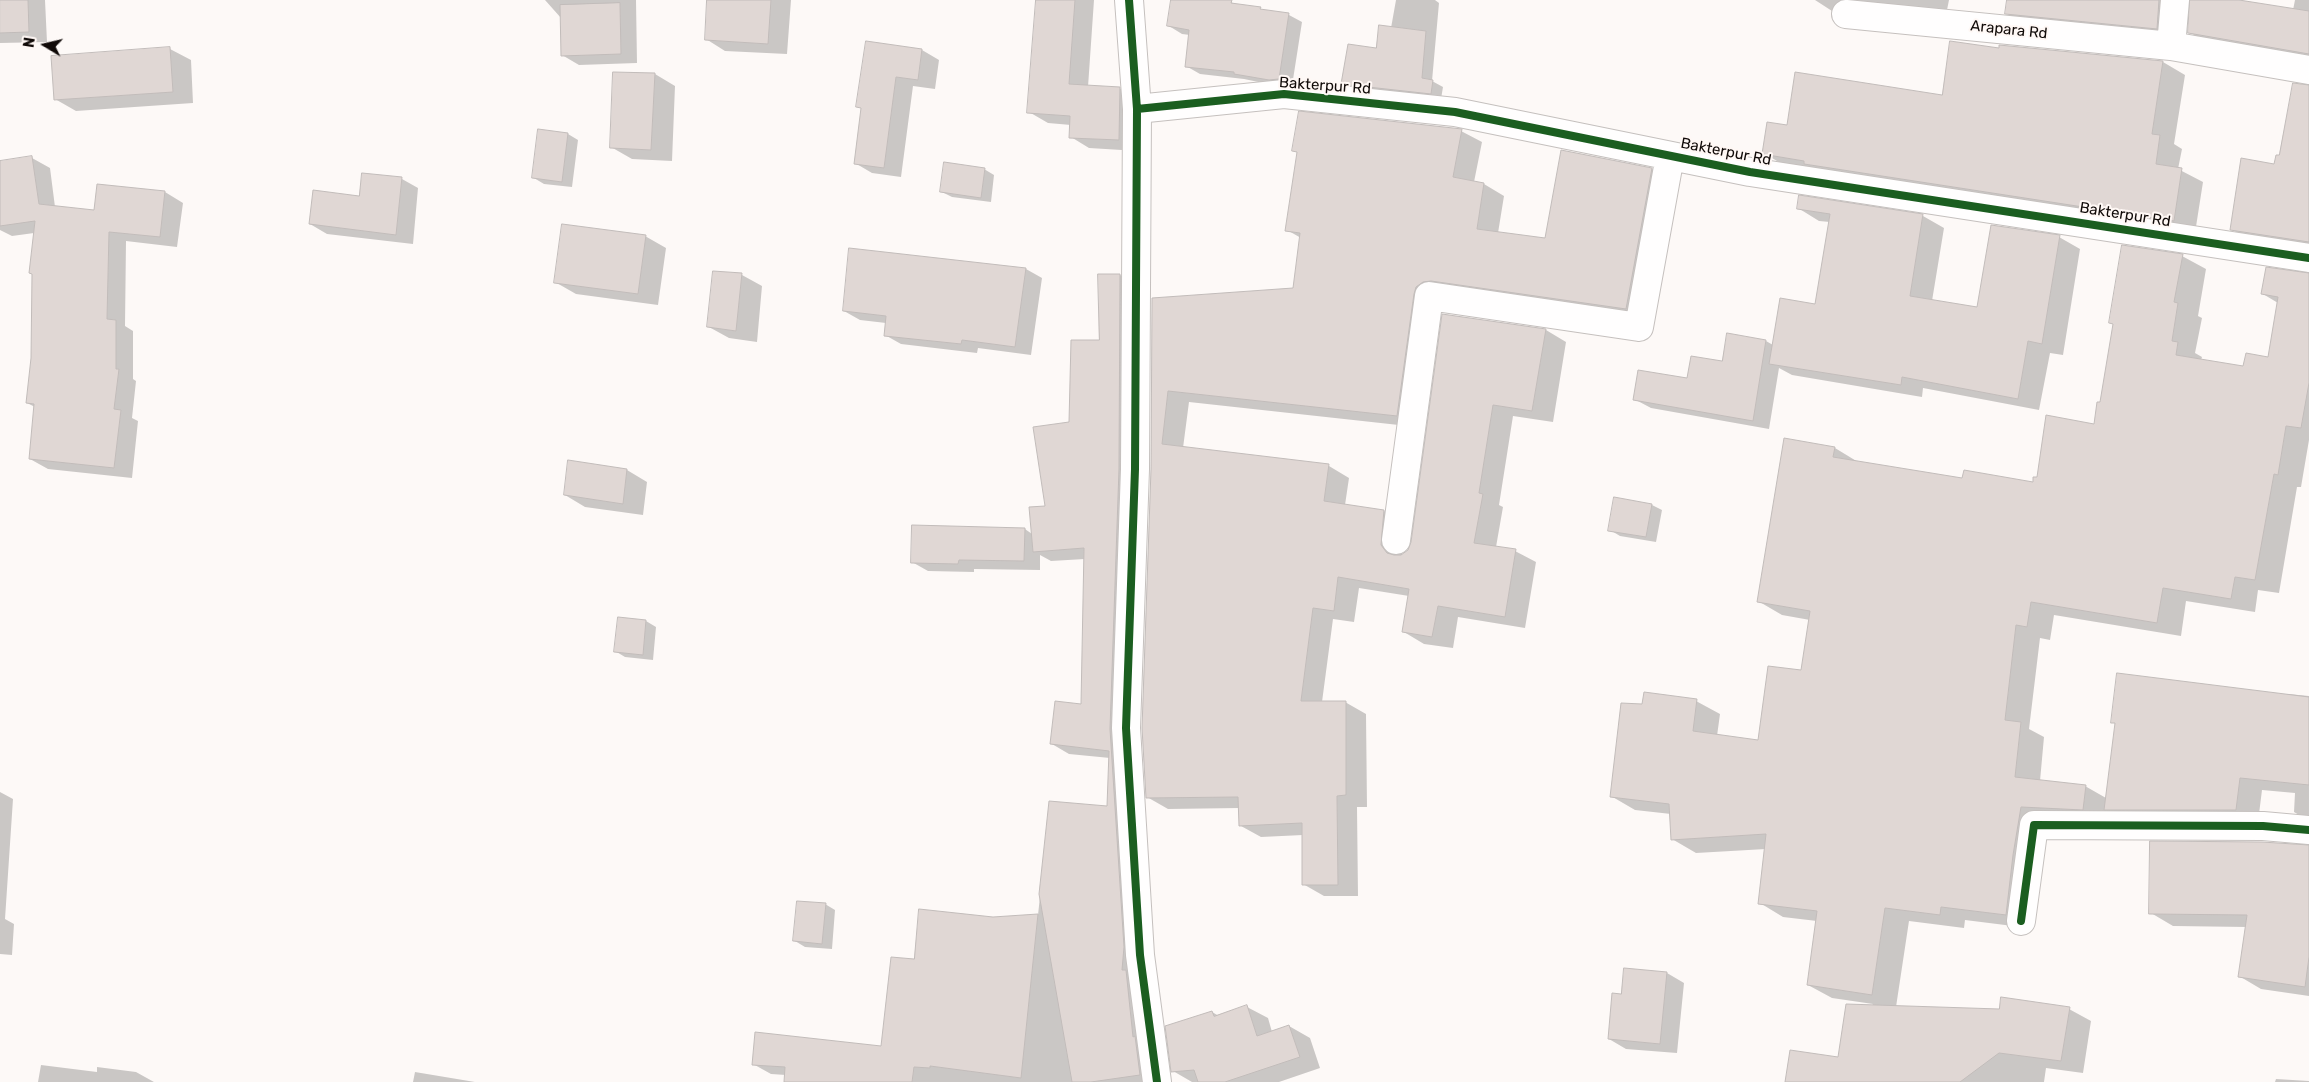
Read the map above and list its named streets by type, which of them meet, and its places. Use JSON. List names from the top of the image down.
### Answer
{
  "streets": {
    "street": ["Arapara Rd", "Bakterpur Rd"]
  },
  "north": "left"
}
